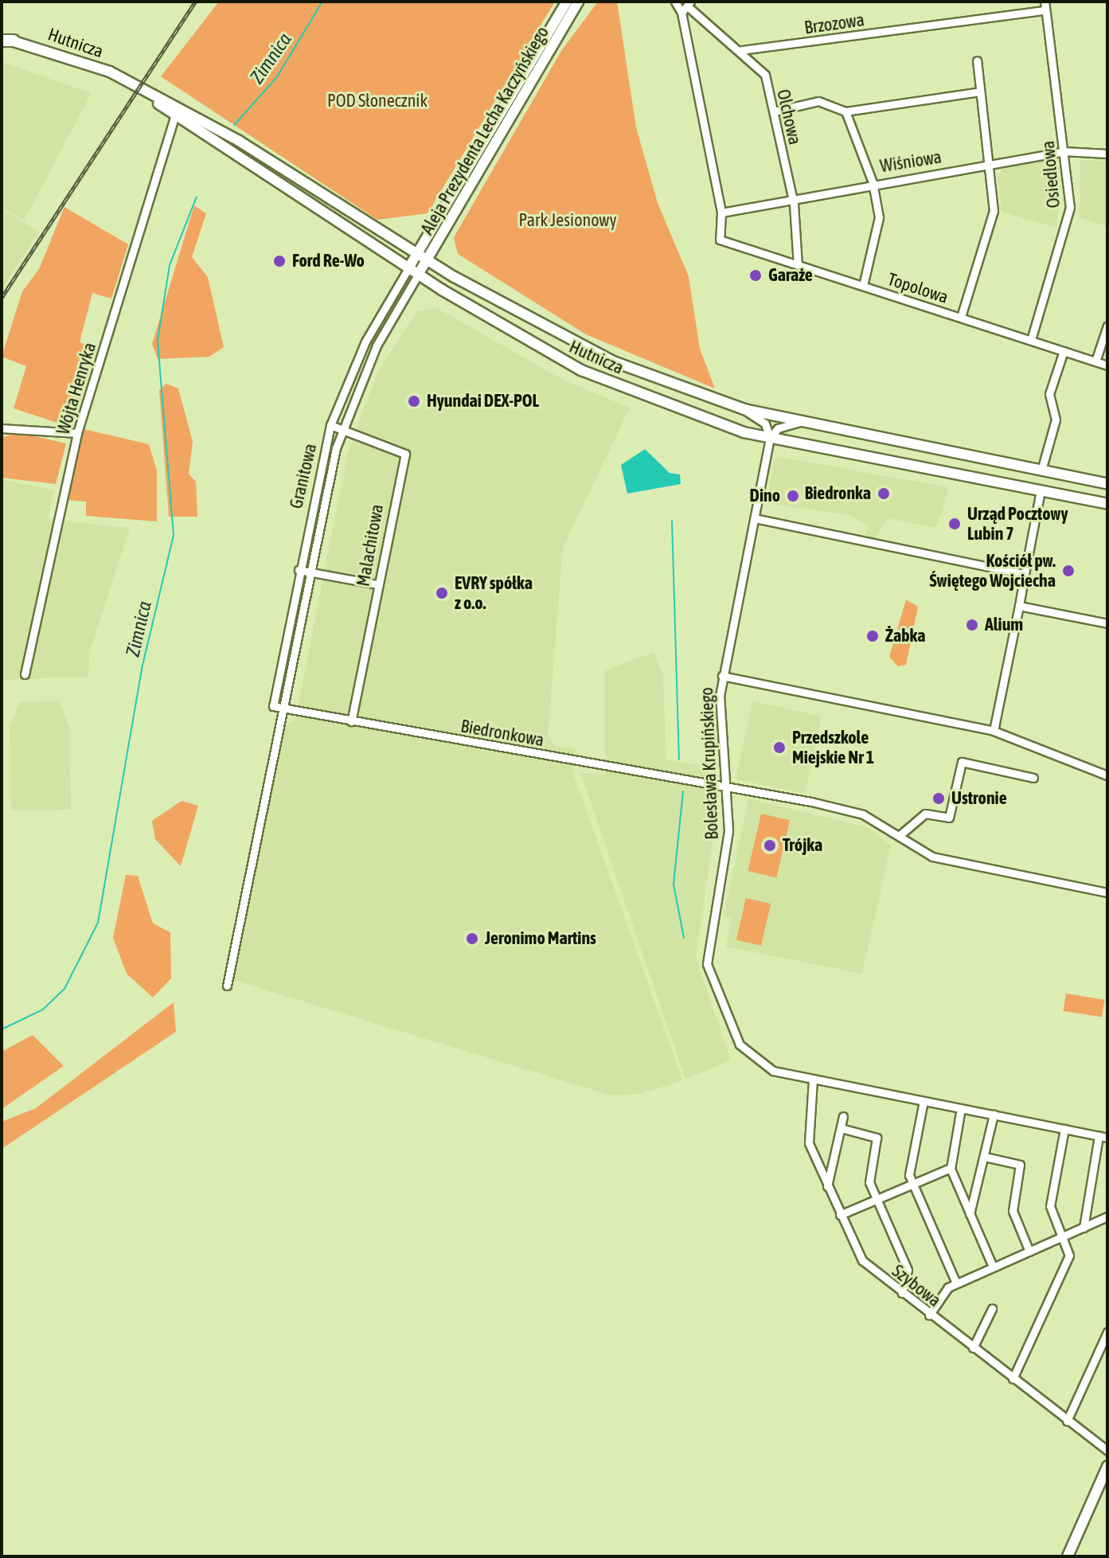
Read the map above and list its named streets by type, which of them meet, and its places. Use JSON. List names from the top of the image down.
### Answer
{
  "streets": {
    "main road": ["Hutnicza", "Aleja Prezydenta Lecha Kaczyńskiego"],
    "street": [
      "Brzozowa",
      "Olchowa",
      "Wiśniowa",
      "Osiedlowa",
      "Topolowa",
      "Wójta Henryka",
      "Granitowa",
      "Malachitowa",
      "Biedronkowa",
      "Bolesława Krupińskiego",
      "Szybowa"
    ]
  },
  "crossings": [
    ["Brzozowa", "Olchowa"],
    ["Brzozowa", "Osiedlowa"],
    ["Hutnicza", "Aleja Prezydenta Lecha Kaczyńskiego"],
    ["Hutnicza", "Wójta Henryka"],
    ["Hutnicza", "Granitowa"],
    ["Hutnicza", "Bolesława Krupińskiego"],
    ["Olchowa", "Wiśniowa"],
    ["Olchowa", "Topolowa"],
    ["Aleja Prezydenta Lecha Kaczyńskiego", "Granitowa"],
    ["Wiśniowa", "Osiedlowa"],
    ["Wiśniowa", "Topolowa"],
    ["Osiedlowa", "Topolowa"],
    ["Granitowa", "Malachitowa"],
    ["Granitowa", "Biedronkowa"],
    ["Malachitowa", "Biedronkowa"],
    ["Biedronkowa", "Bolesława Krupińskiego"],
    ["Bolesława Krupińskiego", "Szybowa"]
  ],
  "water": ["Zimnica"],
  "parks": ["POD Słonecznik", "Park Jesionowy"],
  "places": [
    "Ford Re-Wo",
    "Garaże",
    "Hyundai DEX-POL",
    "Biedronka",
    "Dino",
    "Urząd Pocztowy Lubin 7",
    "Kościół pw. Świętego Wojciecha",
    "EVRY spółka z o.o.",
    "Alium",
    "Żabka",
    "Przedszkole Miejskie Nr 1",
    "Ustronie",
    "Trójka",
    "Jeronimo Martins"
  ]
}
